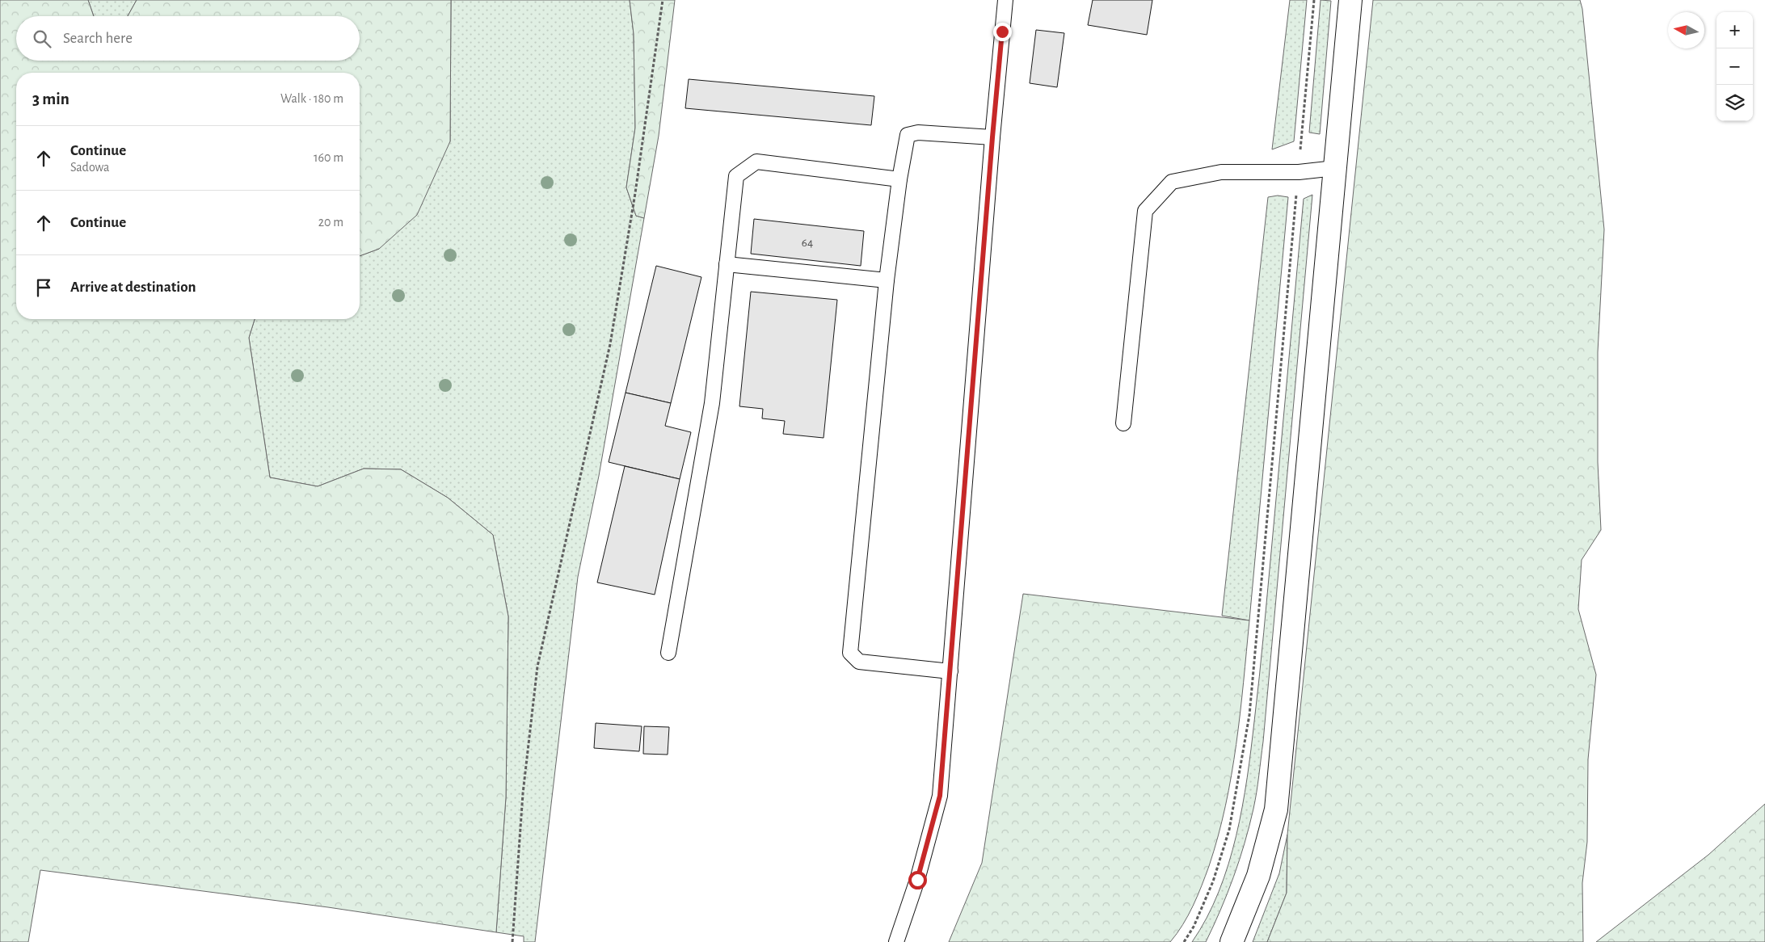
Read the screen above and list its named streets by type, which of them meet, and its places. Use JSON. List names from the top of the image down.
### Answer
{
  "house_numbers": ["64"],
  "north": "left",
  "page": {
    "map_buttons": ["+", "−"],
    "search": "Search here",
    "heading": ["3 min", "Walk · 180 m"],
    "list": [
      ["Continue", "Sadowa", "160 m"],
      ["Continue", "20 m"],
      "Arrive at destination"
    ]
  }
}
